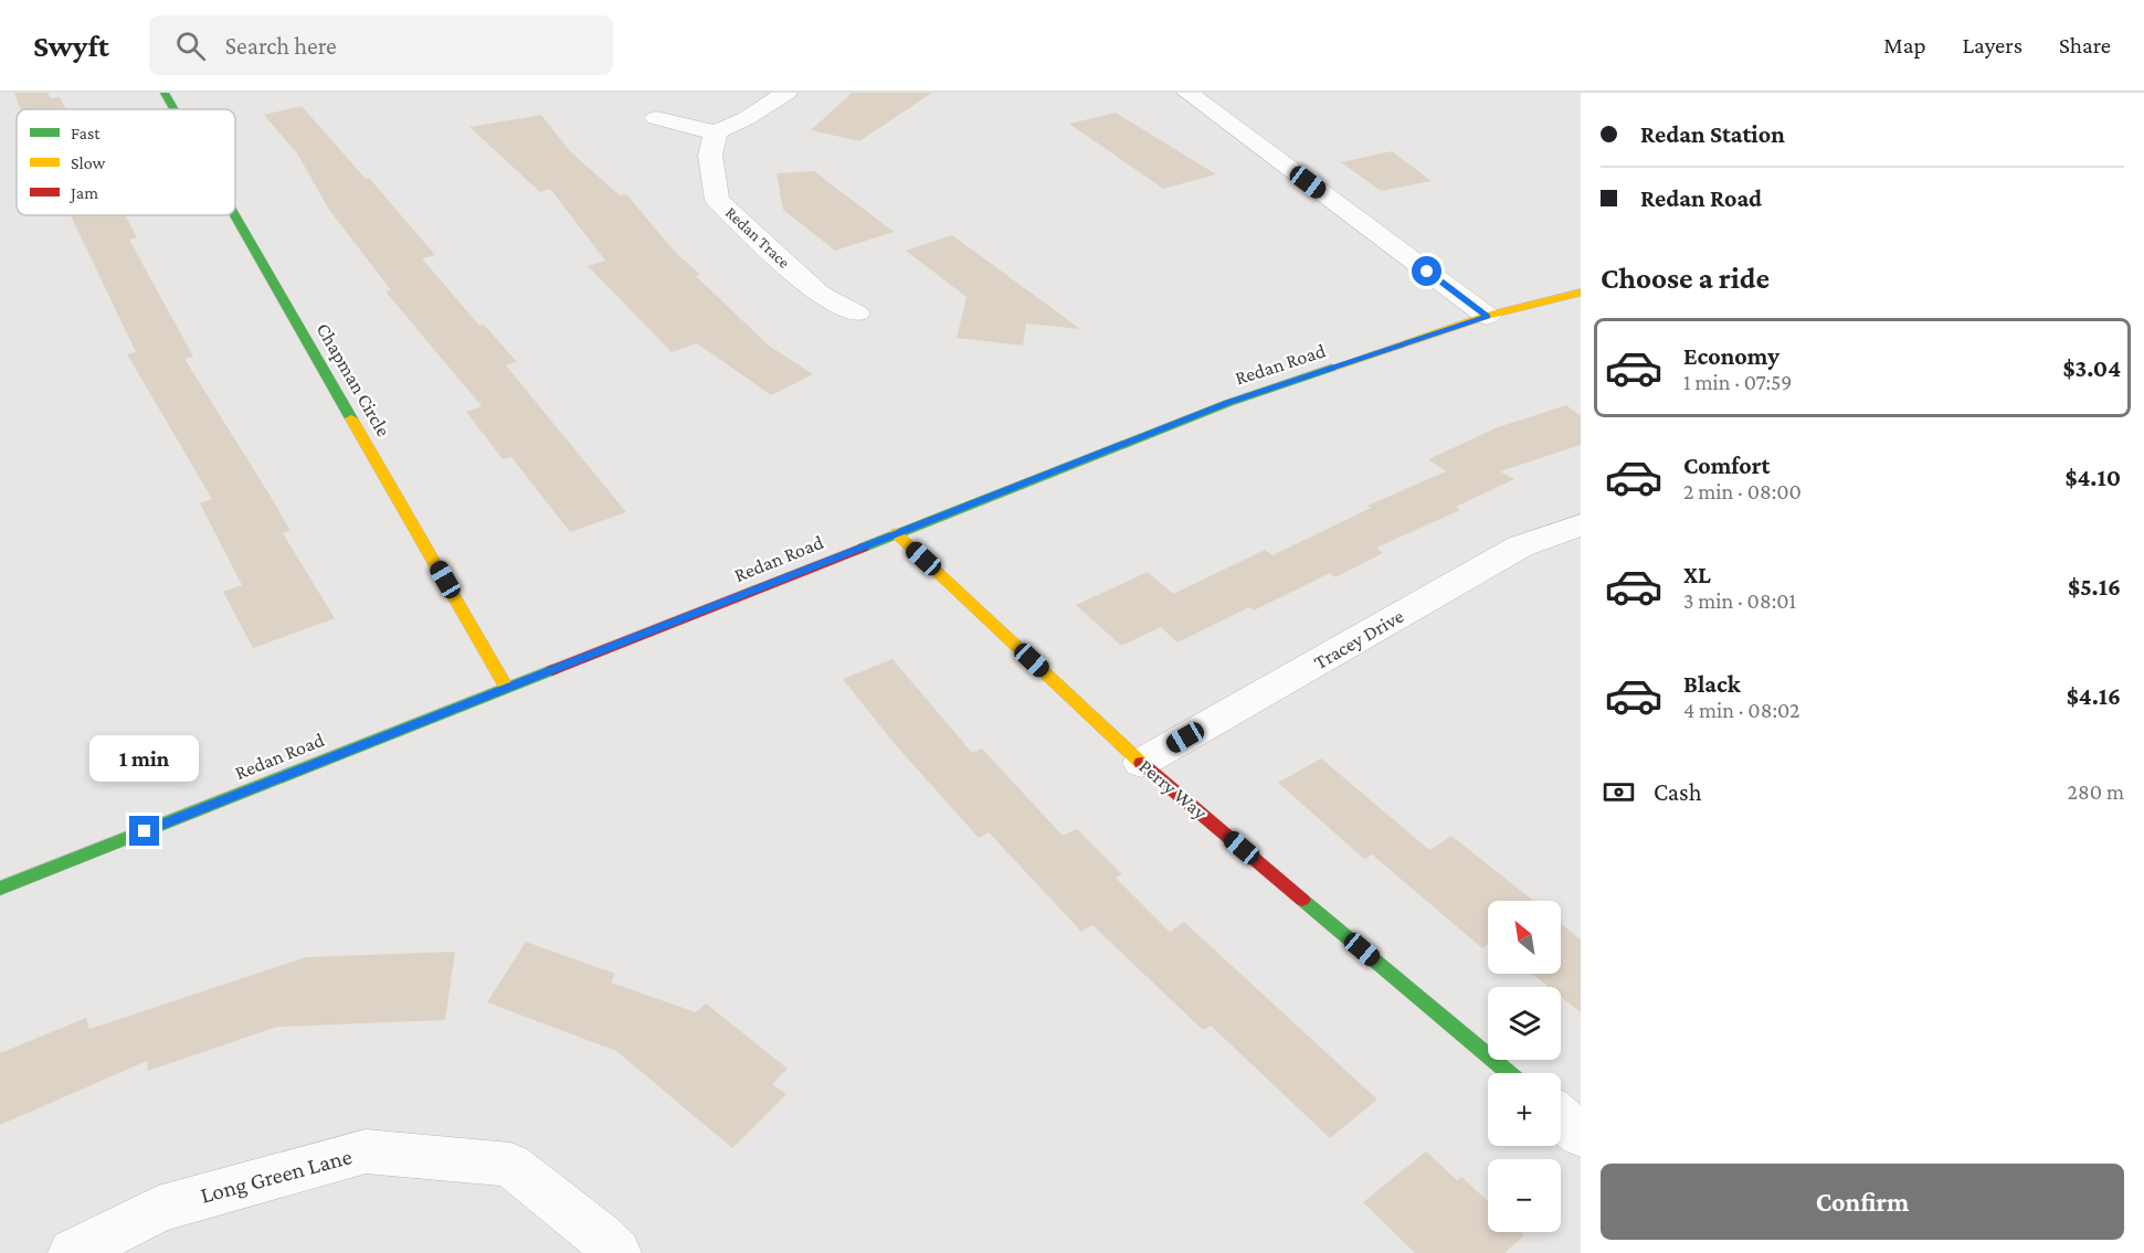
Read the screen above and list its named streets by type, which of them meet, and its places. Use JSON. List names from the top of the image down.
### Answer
{
  "streets": {
    "street": [
      "Redan Trace",
      "Redan Road",
      "Chapman Circle",
      "Tracey Drive",
      "Perry Way",
      "Long Green Lane"
    ]
  },
  "crossings": [
    ["Redan Road", "Chapman Circle"],
    ["Redan Road", "Perry Way"],
    ["Tracey Drive", "Perry Way"]
  ],
  "legend": ["Fast", "Slow", "Jam"],
  "north": "top left",
  "page": {
    "header": "Swyft",
    "search": "Search here",
    "nav": ["Map", "Layers", "Share"],
    "banner": ["Redan Station", "Redan Road"],
    "heading": "Choose a ride",
    "list": [
      {
        "name": "Economy",
        "note": "1 min · 07:59",
        "value": "$3.04"
      },
      {
        "name": "Comfort",
        "note": "2 min · 08:00",
        "value": "$4.10"
      },
      {
        "name": "XL",
        "note": "3 min · 08:01",
        "value": "$5.16"
      },
      {
        "name": "Black",
        "note": "4 min · 08:02",
        "value": "$4.16"
      }
    ],
    "bubble": "1 min",
    "pay": ["Cash", "280 m"],
    "map_buttons": ["+", "−"],
    "buttons": "Confirm"
  }
}
